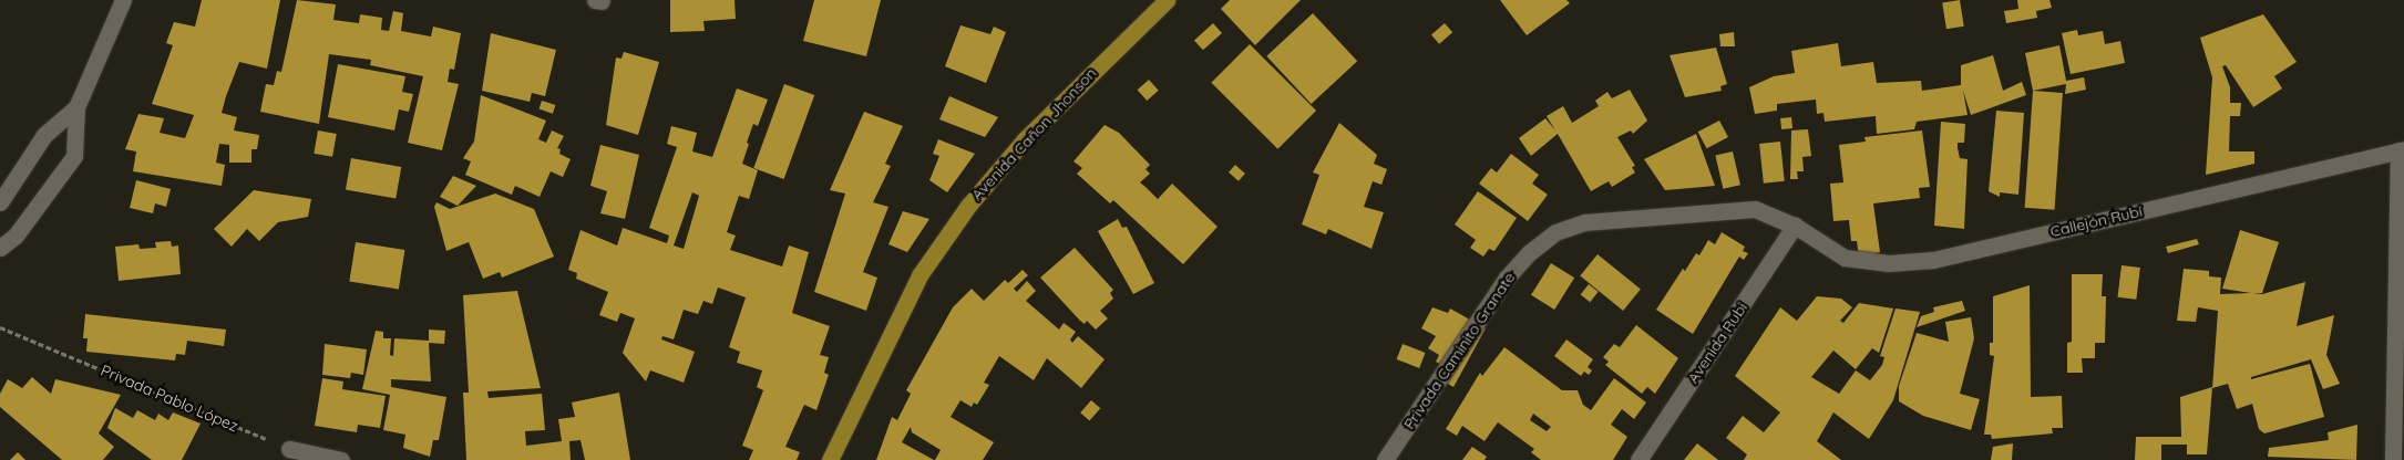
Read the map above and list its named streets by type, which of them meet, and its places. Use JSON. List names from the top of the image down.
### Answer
{
  "streets": {
    "main road": ["Avenida Cañon Jhonson"],
    "street": ["Callejón Rubí", "Avenida Rubi", "Privada Caminito Granate"],
    "path": ["Privada Pablo López"]
  },
  "crossings": [
    ["Callejón Rubí", "Avenida Rubi"],
    ["Callejón Rubí", "Privada Caminito Granate"],
    ["Avenida Rubi", "Privada Caminito Granate"]
  ]
}
